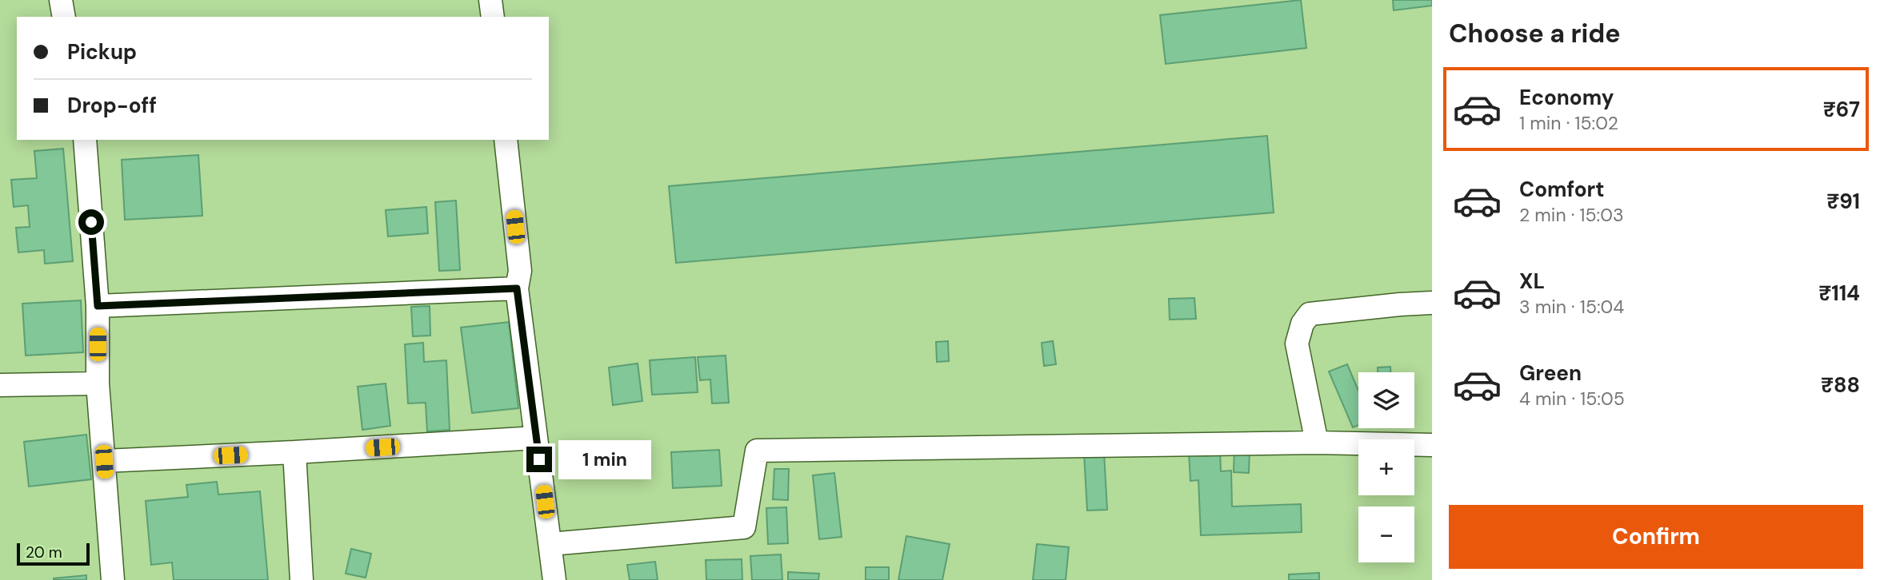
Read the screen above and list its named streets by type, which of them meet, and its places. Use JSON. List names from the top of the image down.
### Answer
{
  "scale_bar": "20 m",
  "page": {
    "heading": "Choose a ride",
    "banner": ["Pickup", "Drop-off"],
    "list": [
      {
        "name": "Economy",
        "note": "1 min · 15:02",
        "value": "₹67"
      },
      {
        "name": "Comfort",
        "note": "2 min · 15:03",
        "value": "₹91"
      },
      {
        "name": "XL",
        "note": "3 min · 15:04",
        "value": "₹114"
      },
      {
        "name": "Green",
        "note": "4 min · 15:05",
        "value": "₹88"
      }
    ],
    "map_buttons": ["+", "−"],
    "bubble": "1 min",
    "buttons": "Confirm",
    "scale": "20 m"
  }
}
